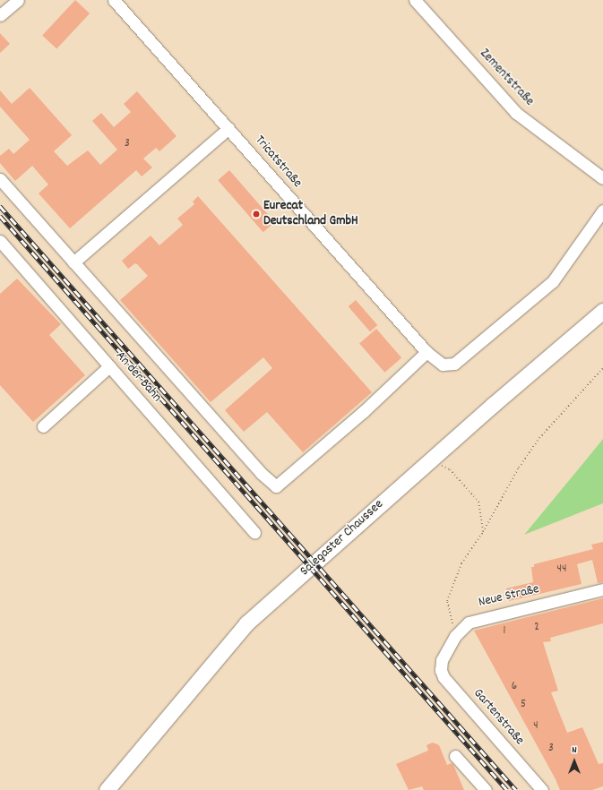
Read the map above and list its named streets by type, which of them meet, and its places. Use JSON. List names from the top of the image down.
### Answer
{
  "streets": {
    "main road": ["Salegaster Chaussee"],
    "street": [
      "Zementstraße",
      "Tricatstraße",
      "An der Bahn",
      "Neue Straße",
      "Gartenstraße"
    ]
  },
  "crossings": [
    ["Neue Straße", "Gartenstraße"]
  ],
  "places": ["Eurecat Deutschland GmbH"],
  "house_numbers": [
    "3",
    "44",
    "2",
    "1",
    "6",
    "5",
    "4",
    "3"
  ],
  "north": "top"
}
